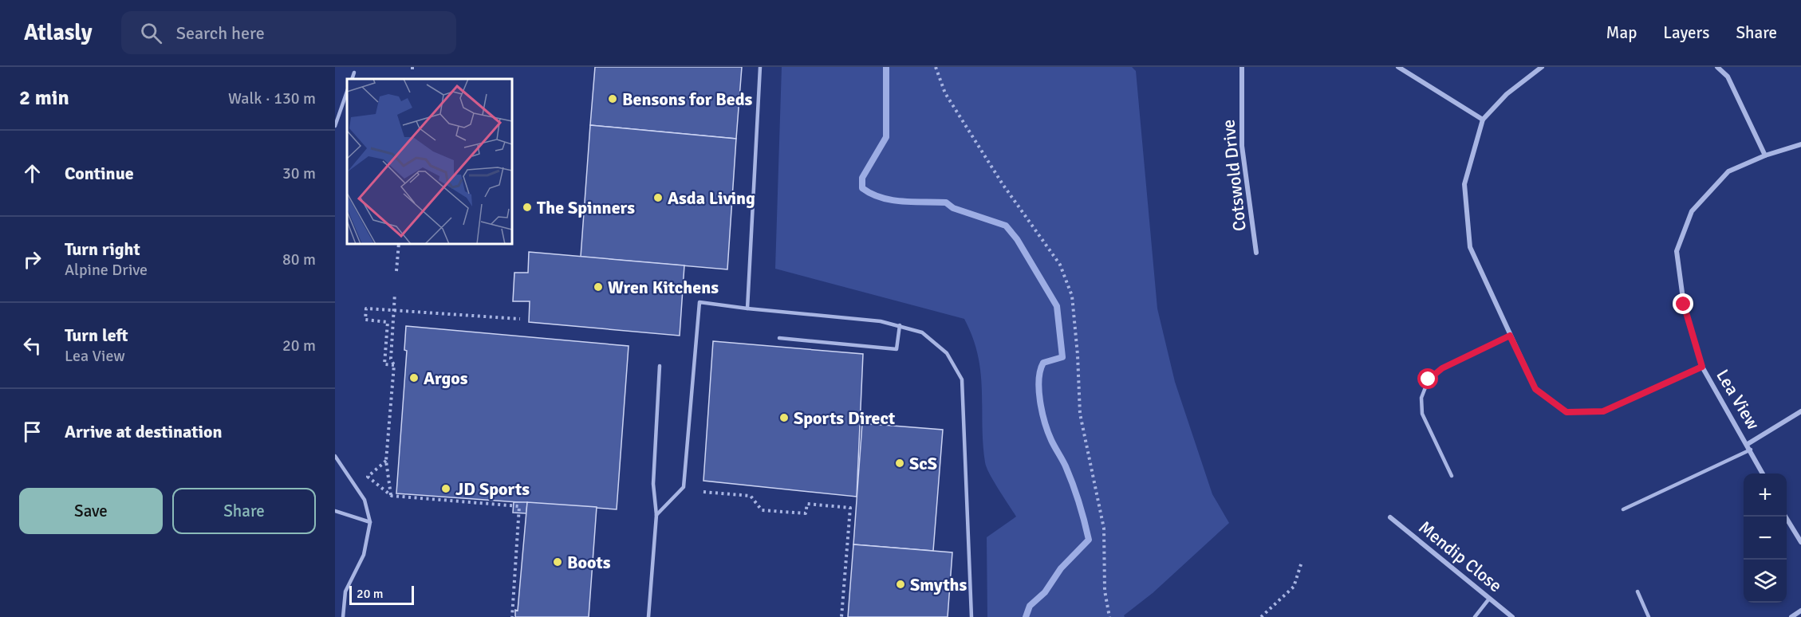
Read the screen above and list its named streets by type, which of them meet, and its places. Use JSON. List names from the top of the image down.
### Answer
{
  "streets": {
    "street": ["Cotswold Drive", "Lea View", "Mendip Close"]
  },
  "places": [
    "Bensons for Beds",
    "Asda Living",
    "The Spinners",
    "Wren Kitchens",
    "Argos",
    "Sports Direct",
    "ScS",
    "JD Sports",
    "Boots",
    "Smyths"
  ],
  "scale_bar": "20 m",
  "page": {
    "header": "Atlasly",
    "search": "Search here",
    "nav": ["Map", "Layers", "Share"],
    "heading": ["2 min", "Walk · 130 m"],
    "list": [
      ["Continue", "30 m"],
      ["Turn right", "Alpine Drive", "80 m"],
      ["Turn left", "Lea View", "20 m"],
      "Arrive at destination"
    ],
    "buttons": ["Save", "Share"],
    "map_buttons": ["+", "−"],
    "scale": "20 m"
  }
}
